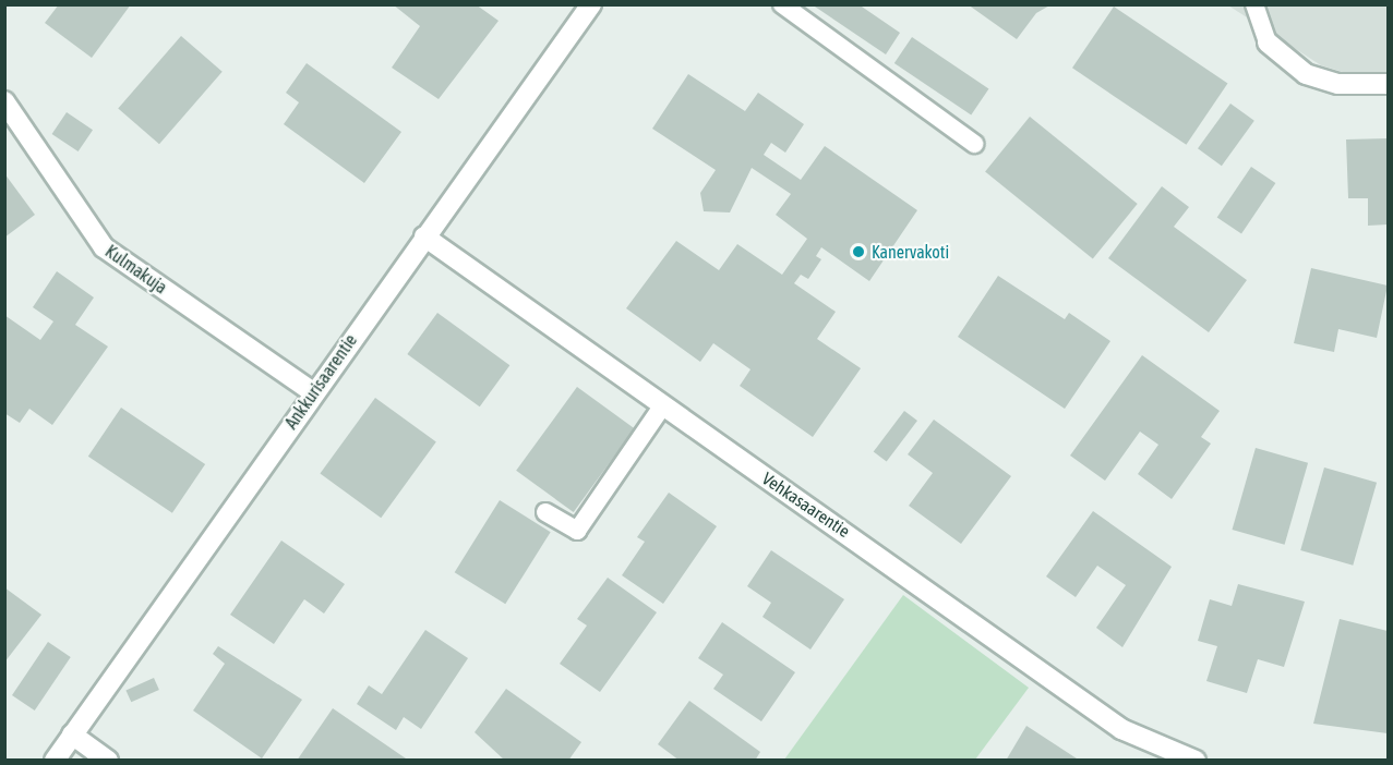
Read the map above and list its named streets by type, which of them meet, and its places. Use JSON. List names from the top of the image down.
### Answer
{
  "streets": {
    "street": ["Kulmakuja", "Ankkurisaarentie", "Vehkasaarentie"]
  },
  "crossings": [
    ["Kulmakuja", "Ankkurisaarentie"],
    ["Ankkurisaarentie", "Vehkasaarentie"]
  ],
  "places": ["Kanervakoti"]
}
